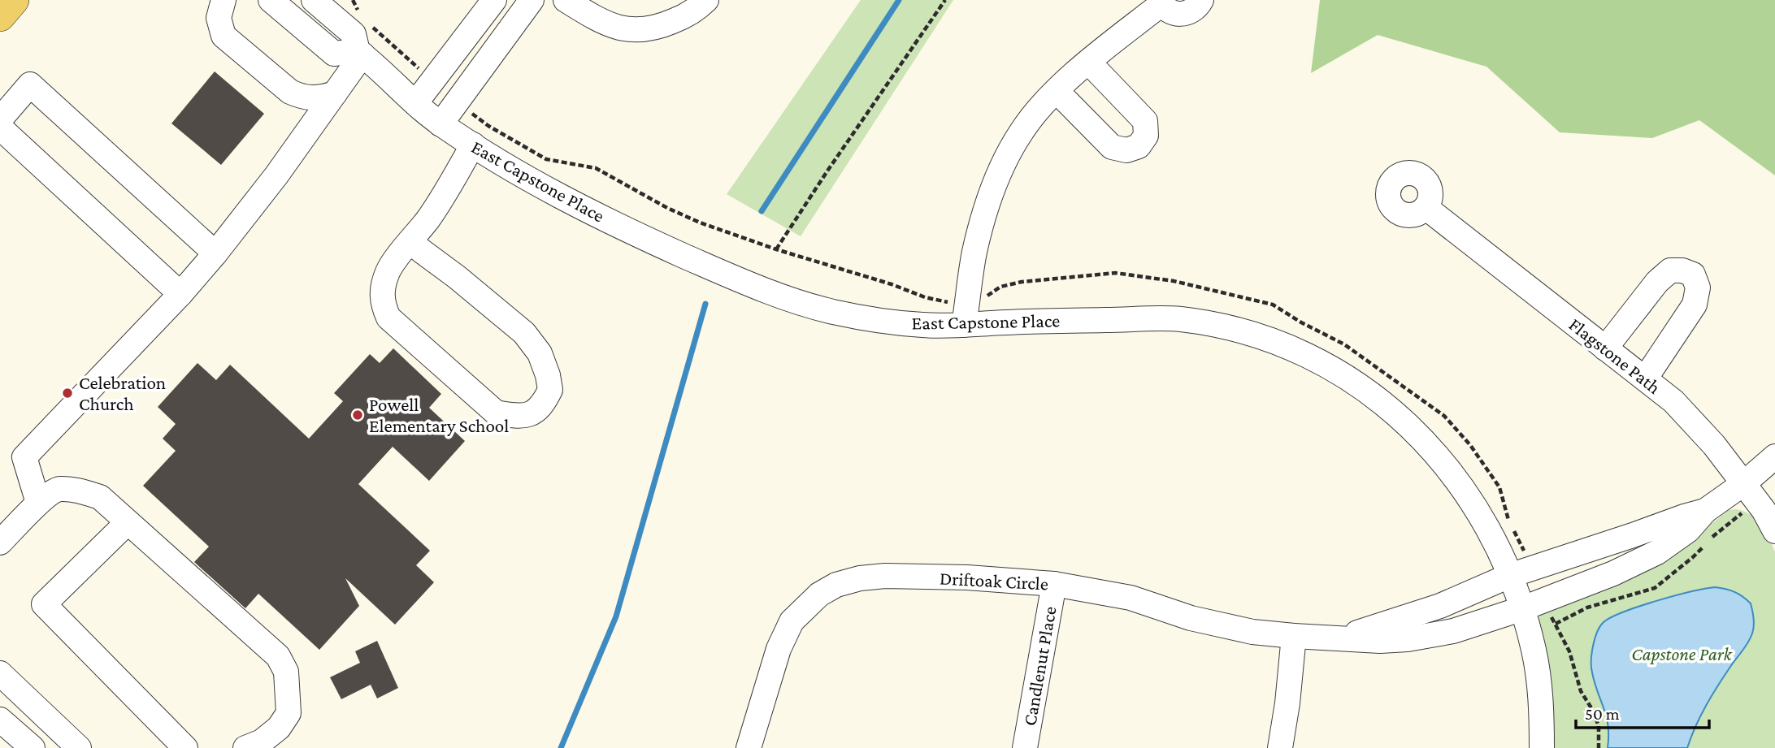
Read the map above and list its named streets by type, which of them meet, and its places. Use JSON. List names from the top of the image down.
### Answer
{
  "streets": {
    "street": [
      "East Capstone Place",
      "Flagstone Path",
      "Driftoak Circle",
      "Candlenut Place"
    ]
  },
  "crossings": [
    ["East Capstone Place", "Driftoak Circle"],
    ["Driftoak Circle", "Candlenut Place"]
  ],
  "parks": ["Capstone Park"],
  "places": ["Celebration Church", "Powell Elementary School"],
  "scale_bar": "50 m"
}
